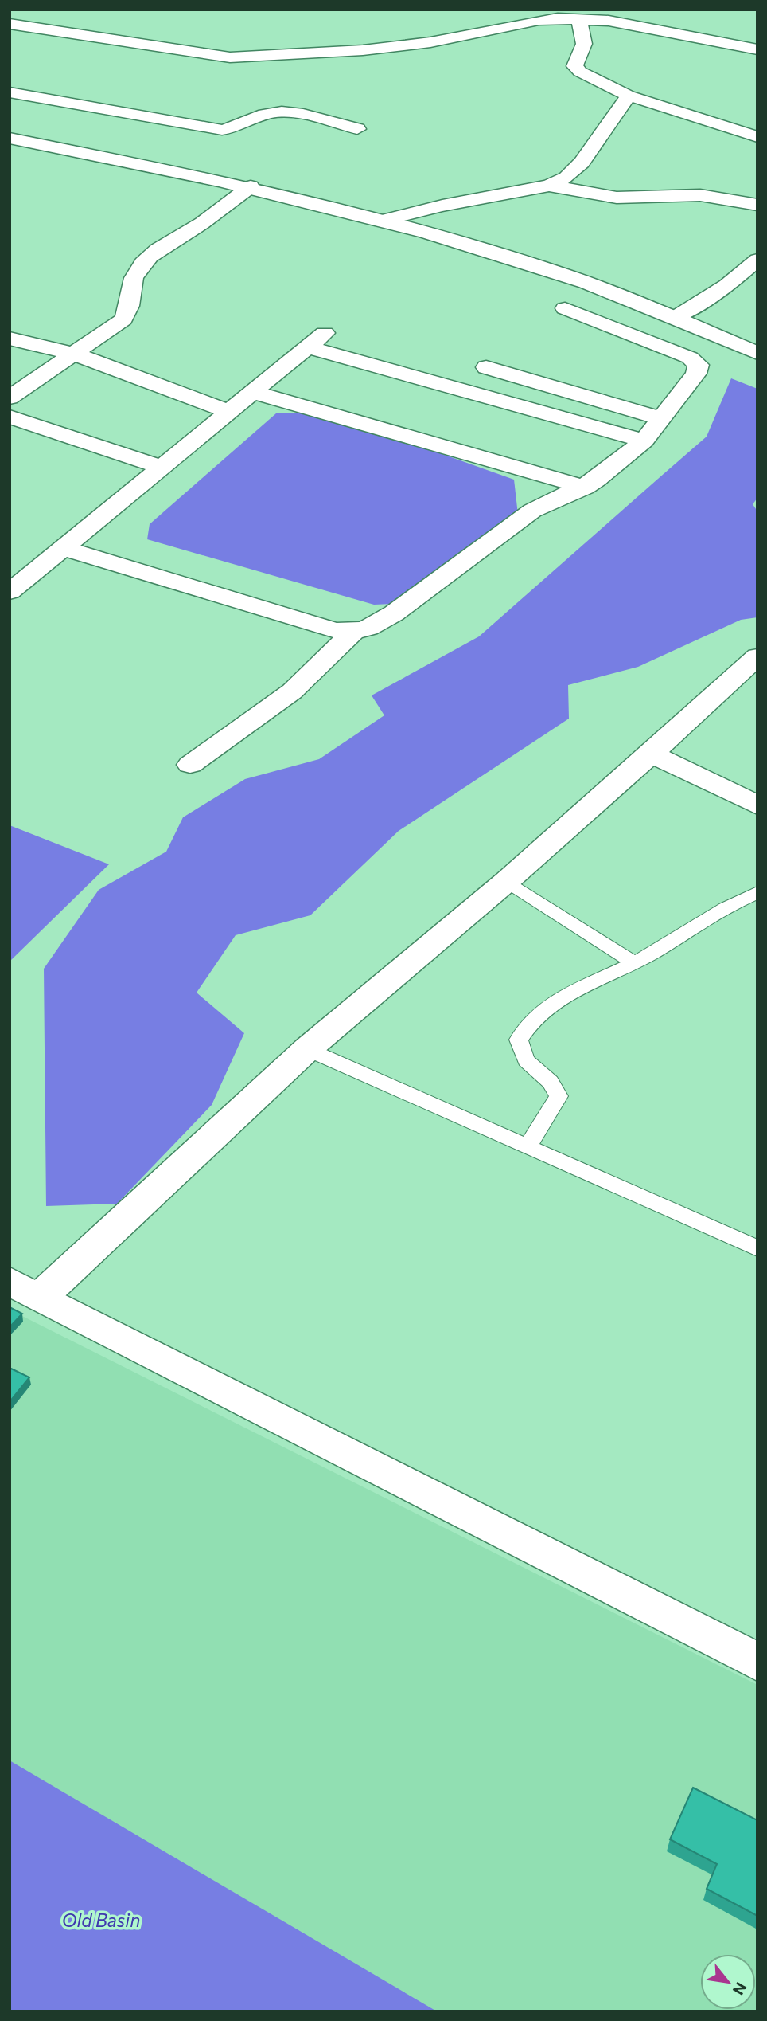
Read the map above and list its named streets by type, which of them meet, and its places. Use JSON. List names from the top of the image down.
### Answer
{
  "water": ["Old Basin"],
  "north": "bottom right"
}
